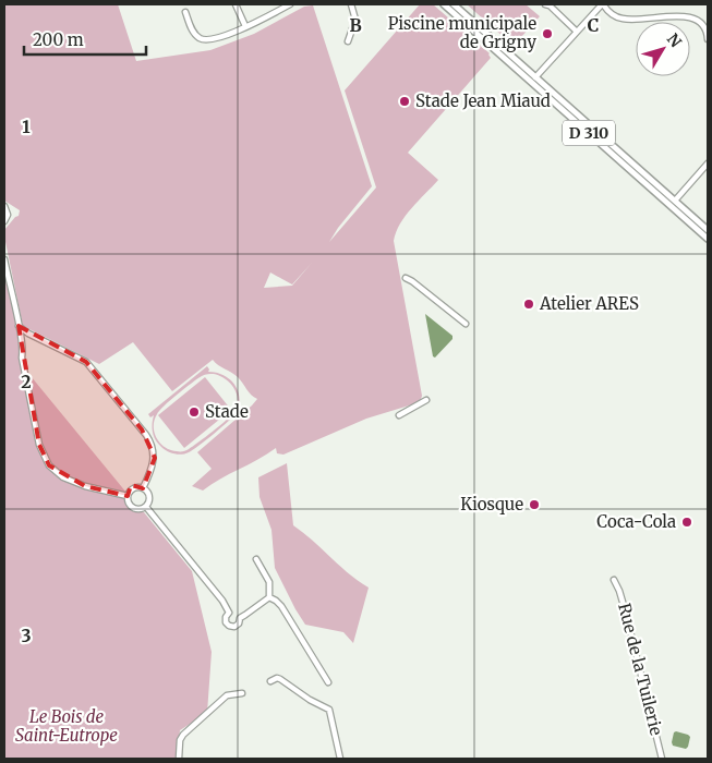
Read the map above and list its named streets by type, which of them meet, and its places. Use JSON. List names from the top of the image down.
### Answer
{
  "streets": {
    "main road": ["D 310"],
    "street": ["Rue de la Tuilerie"]
  },
  "parks": ["Le Bois de Saint-Eutrope"],
  "places": [
    "Piscine municipale de Grigny",
    "Stade Jean Miaud",
    "Atelier ARES",
    "Stade",
    "Kiosque",
    "Coca-Cola"
  ],
  "scale_bar": "200 m",
  "north": "top right",
  "grid": {
    "columns": ["B", "C"],
    "rows": ["1", "2", "3"]
  }
}
